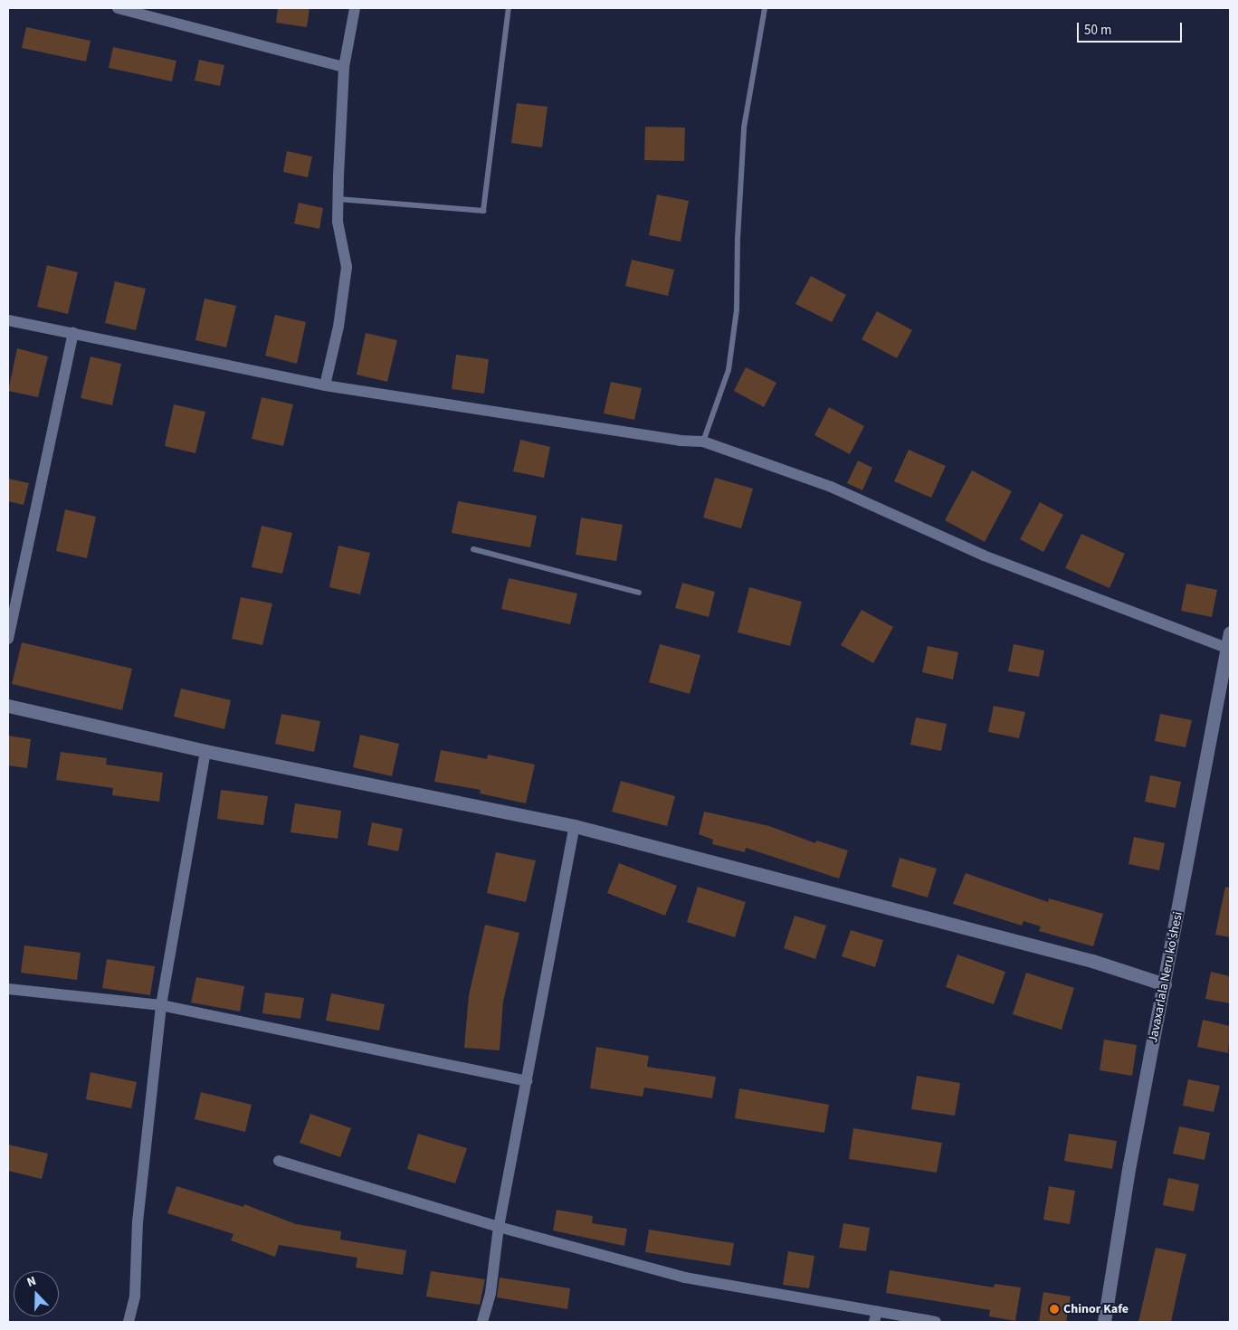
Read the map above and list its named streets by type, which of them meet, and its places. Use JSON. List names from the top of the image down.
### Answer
{
  "streets": {
    "street": ["Javaxarlala Neru ko'shesi"]
  },
  "places": ["Chinor Kafe"],
  "scale_bar": "50 m",
  "north": "top"
}
